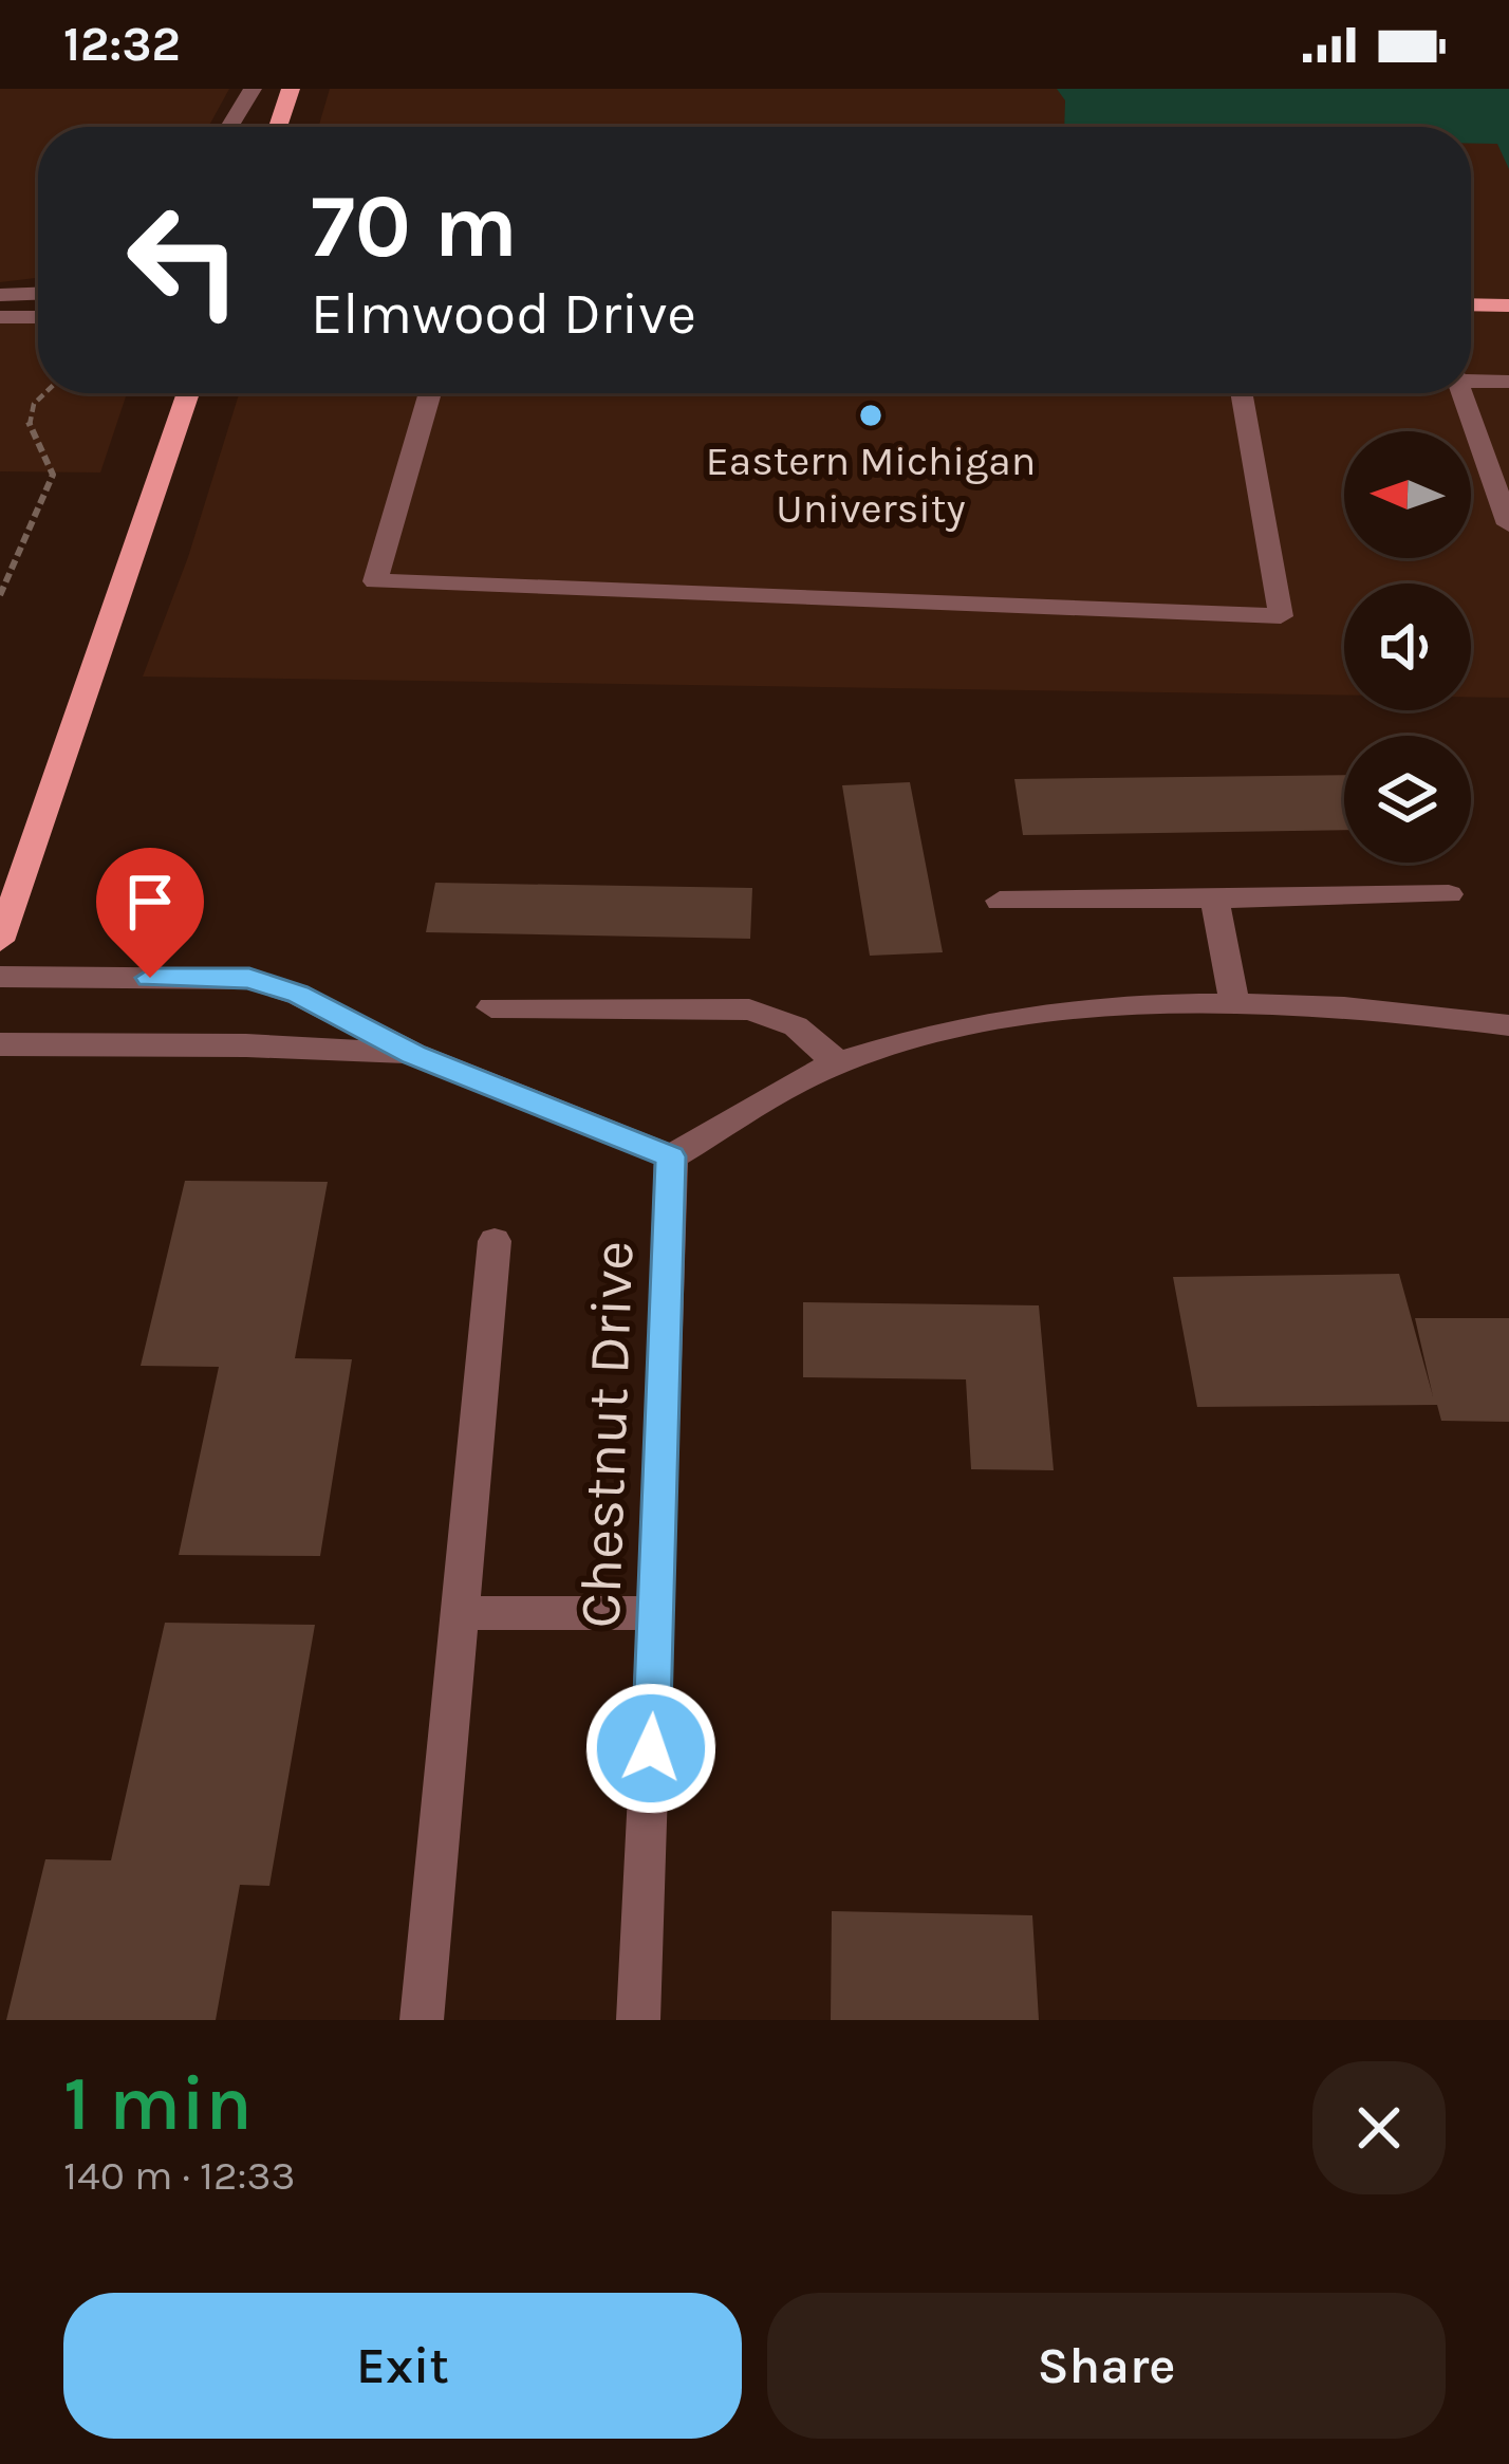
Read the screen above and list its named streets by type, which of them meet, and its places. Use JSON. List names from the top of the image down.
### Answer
{
  "streets": {
    "street": ["Chestnut Drive"]
  },
  "places": ["Eastern Michigan University"],
  "north": "left",
  "page": {
    "status": "12:32",
    "turn": ["70 m", "Elmwood Drive"],
    "heading": ["1 min", "140 m · 12:33"],
    "buttons": ["Exit", "Share"]
  }
}
